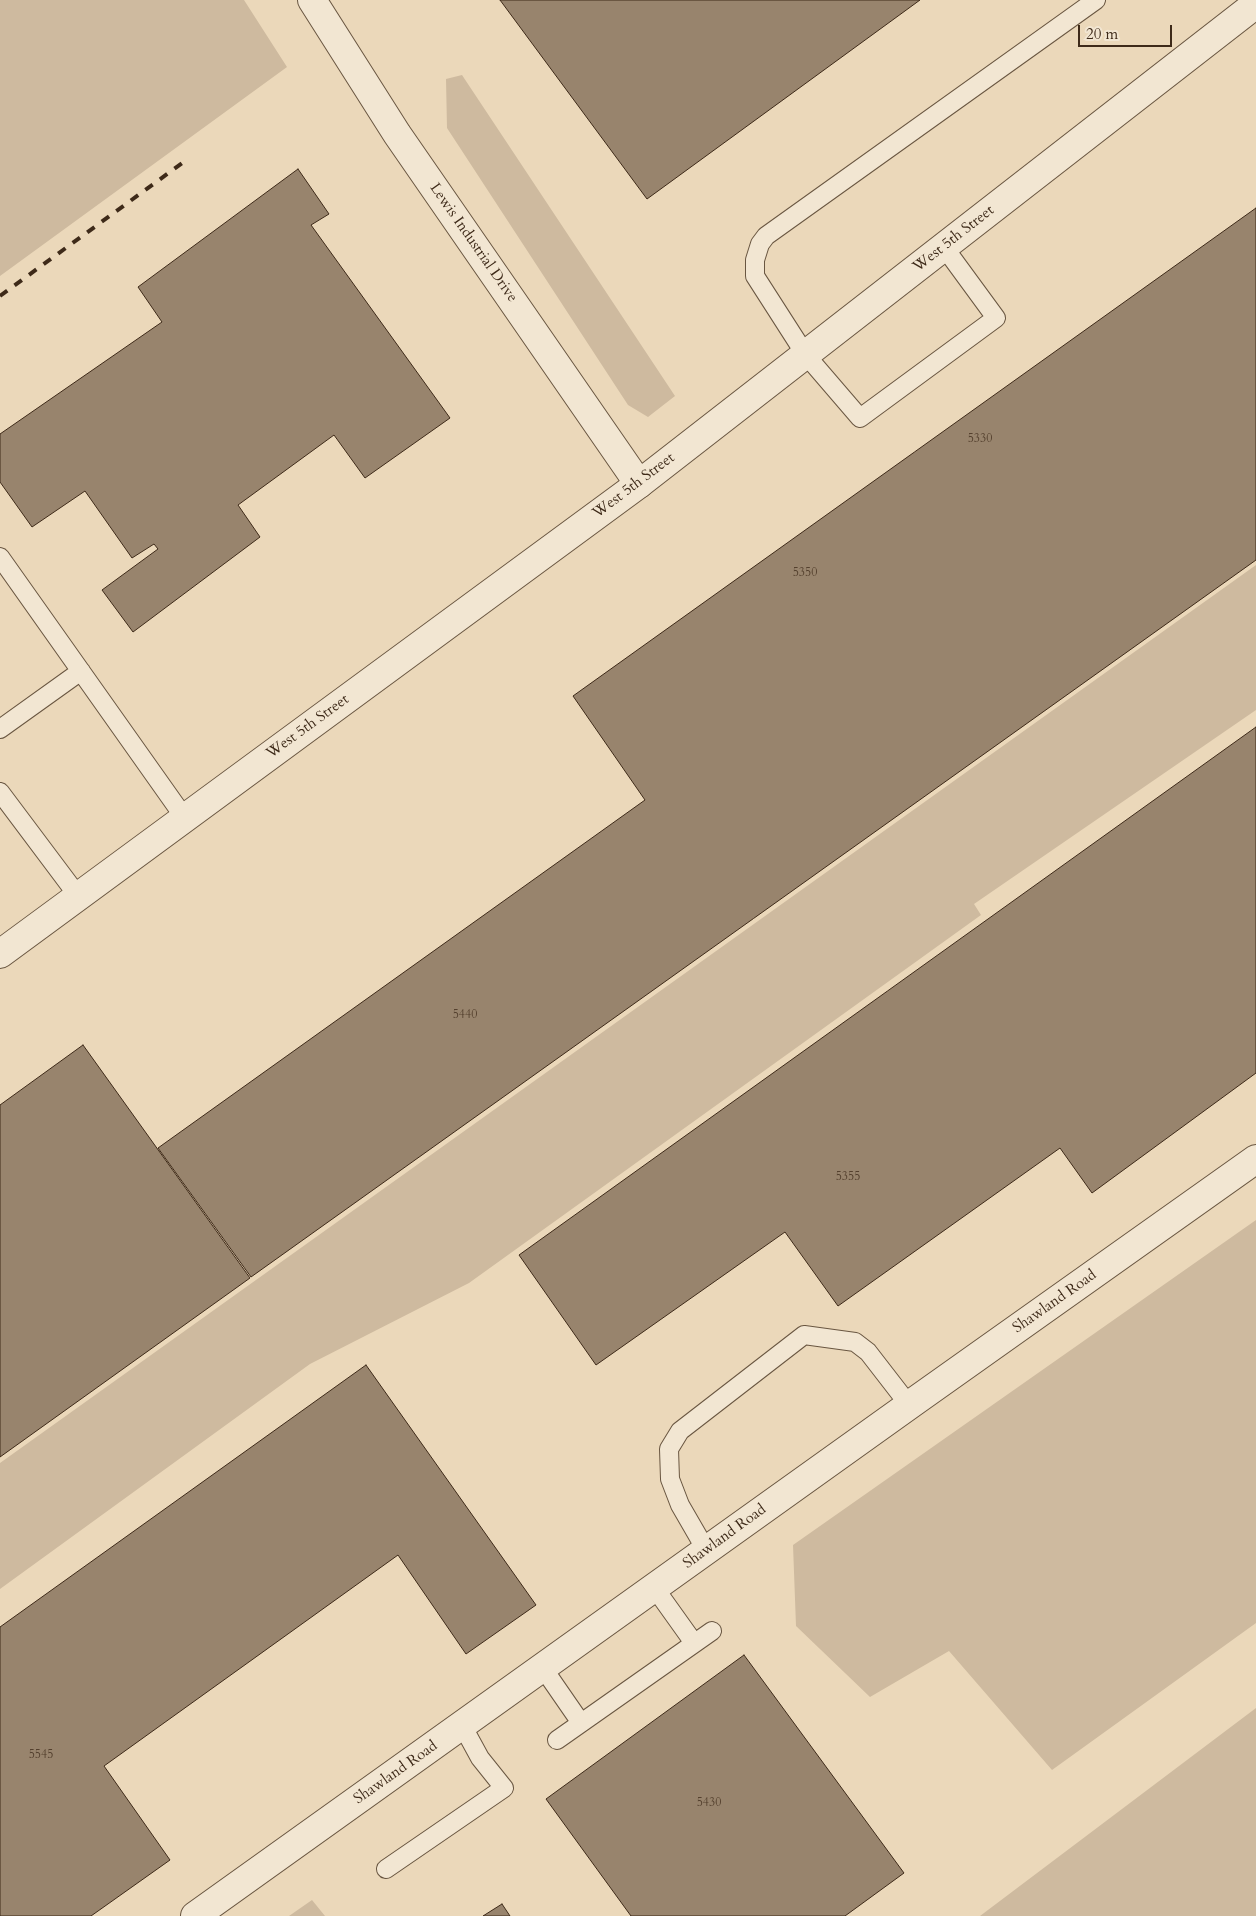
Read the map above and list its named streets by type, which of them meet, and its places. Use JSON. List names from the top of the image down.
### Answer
{
  "streets": {
    "street": ["West 5th Street", "Lewis Industrial Drive", "Shawland Road"]
  },
  "crossings": [
    ["West 5th Street", "Lewis Industrial Drive"]
  ],
  "house_numbers": [
    "5330",
    "5350",
    "5440",
    "5355",
    "5545",
    "5430"
  ],
  "scale_bar": "20 m"
}
